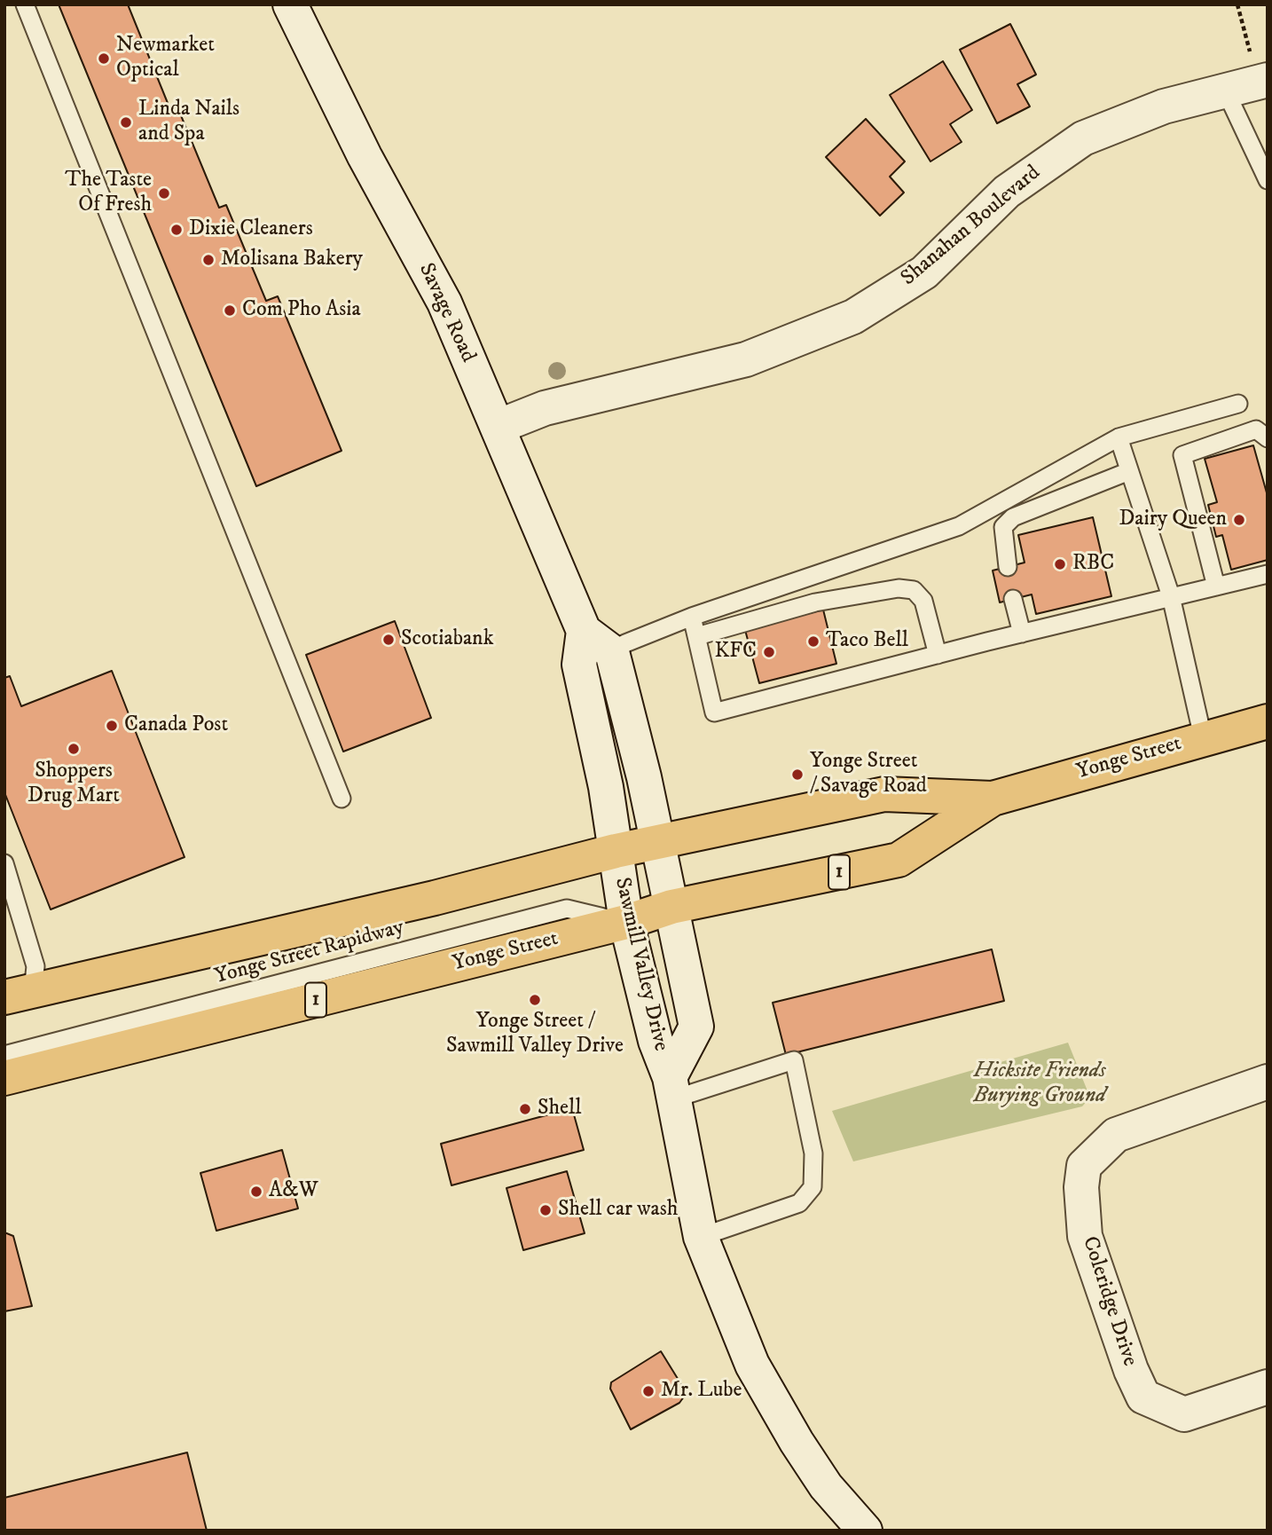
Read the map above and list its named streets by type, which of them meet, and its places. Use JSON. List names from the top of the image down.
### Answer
{
  "streets": {
    "main road": ["Yonge Street", "1"],
    "street": [
      "Shanahan Boulevard",
      "Savage Road",
      "Sawmill Valley Drive",
      "Coleridge Drive"
    ],
    "lane": ["Yonge Street Rapidway"]
  },
  "crossings": [
    ["Shanahan Boulevard", "Savage Road"],
    ["Yonge Street", "Yonge Street Rapidway"],
    ["Yonge Street", "Sawmill Valley Drive"],
    ["Yonge Street Rapidway", "Sawmill Valley Drive"]
  ],
  "parks": ["Hicksite Friends Burying Ground"],
  "places": [
    "Newmarket Optical",
    "Linda Nails and Spa",
    "The Taste Of Fresh",
    "Dixie Cleaners",
    "Molisana Bakery",
    "Com Pho Asia",
    "Dairy Queen",
    "RBC",
    "Scotiabank",
    "Taco Bell",
    "KFC",
    "Canada Post",
    "Shoppers Drug Mart",
    "Yonge Street / Savage Road",
    "Yonge Street / Sawmill Valley Drive",
    "Shell",
    "A&W",
    "Shell car wash",
    "Mr. Lube"
  ]
}
